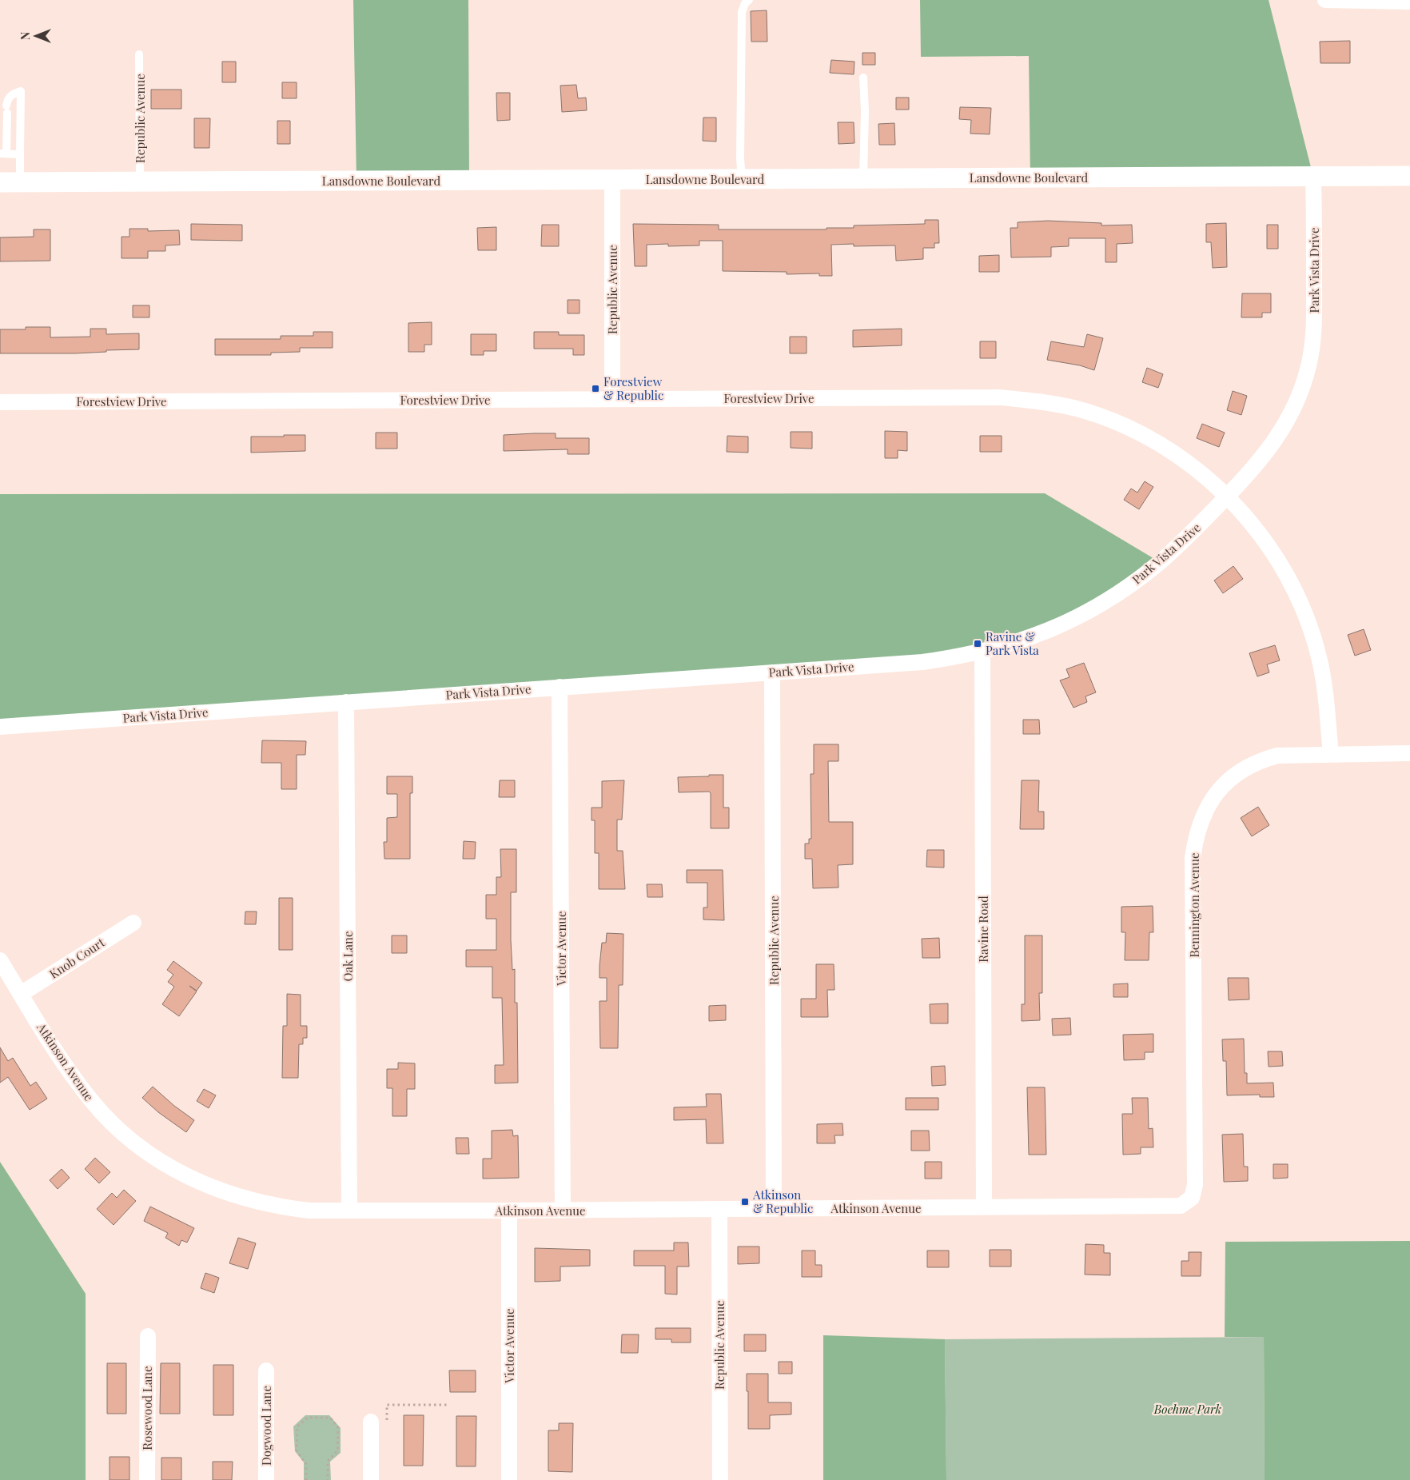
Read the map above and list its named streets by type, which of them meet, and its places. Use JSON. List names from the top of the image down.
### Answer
{
  "streets": {
    "street": [
      "Republic Avenue",
      "Lansdowne Boulevard",
      "Park Vista Drive",
      "Forestview Drive",
      "Bennington Avenue",
      "Ravine Road",
      "Victor Avenue",
      "Oak Lane",
      "Knob Court",
      "Atkinson Avenue",
      "Rosewood Lane",
      "Dogwood Lane"
    ]
  },
  "crossings": [
    ["Republic Avenue", "Lansdowne Boulevard"],
    ["Republic Avenue", "Park Vista Drive"],
    ["Republic Avenue", "Forestview Drive"],
    ["Republic Avenue", "Atkinson Avenue"],
    ["Lansdowne Boulevard", "Park Vista Drive"],
    ["Park Vista Drive", "Forestview Drive"],
    ["Park Vista Drive", "Ravine Road"],
    ["Park Vista Drive", "Victor Avenue"],
    ["Park Vista Drive", "Oak Lane"],
    ["Forestview Drive", "Bennington Avenue"],
    ["Bennington Avenue", "Atkinson Avenue"],
    ["Ravine Road", "Atkinson Avenue"],
    ["Victor Avenue", "Atkinson Avenue"],
    ["Oak Lane", "Atkinson Avenue"],
    ["Knob Court", "Atkinson Avenue"]
  ],
  "parks": ["Boehme Park"],
  "places": {
    "transit": ["Forestview & Republic", "Ravine & Park Vista", "Atkinson & Republic"]
  },
  "north": "left"
}
